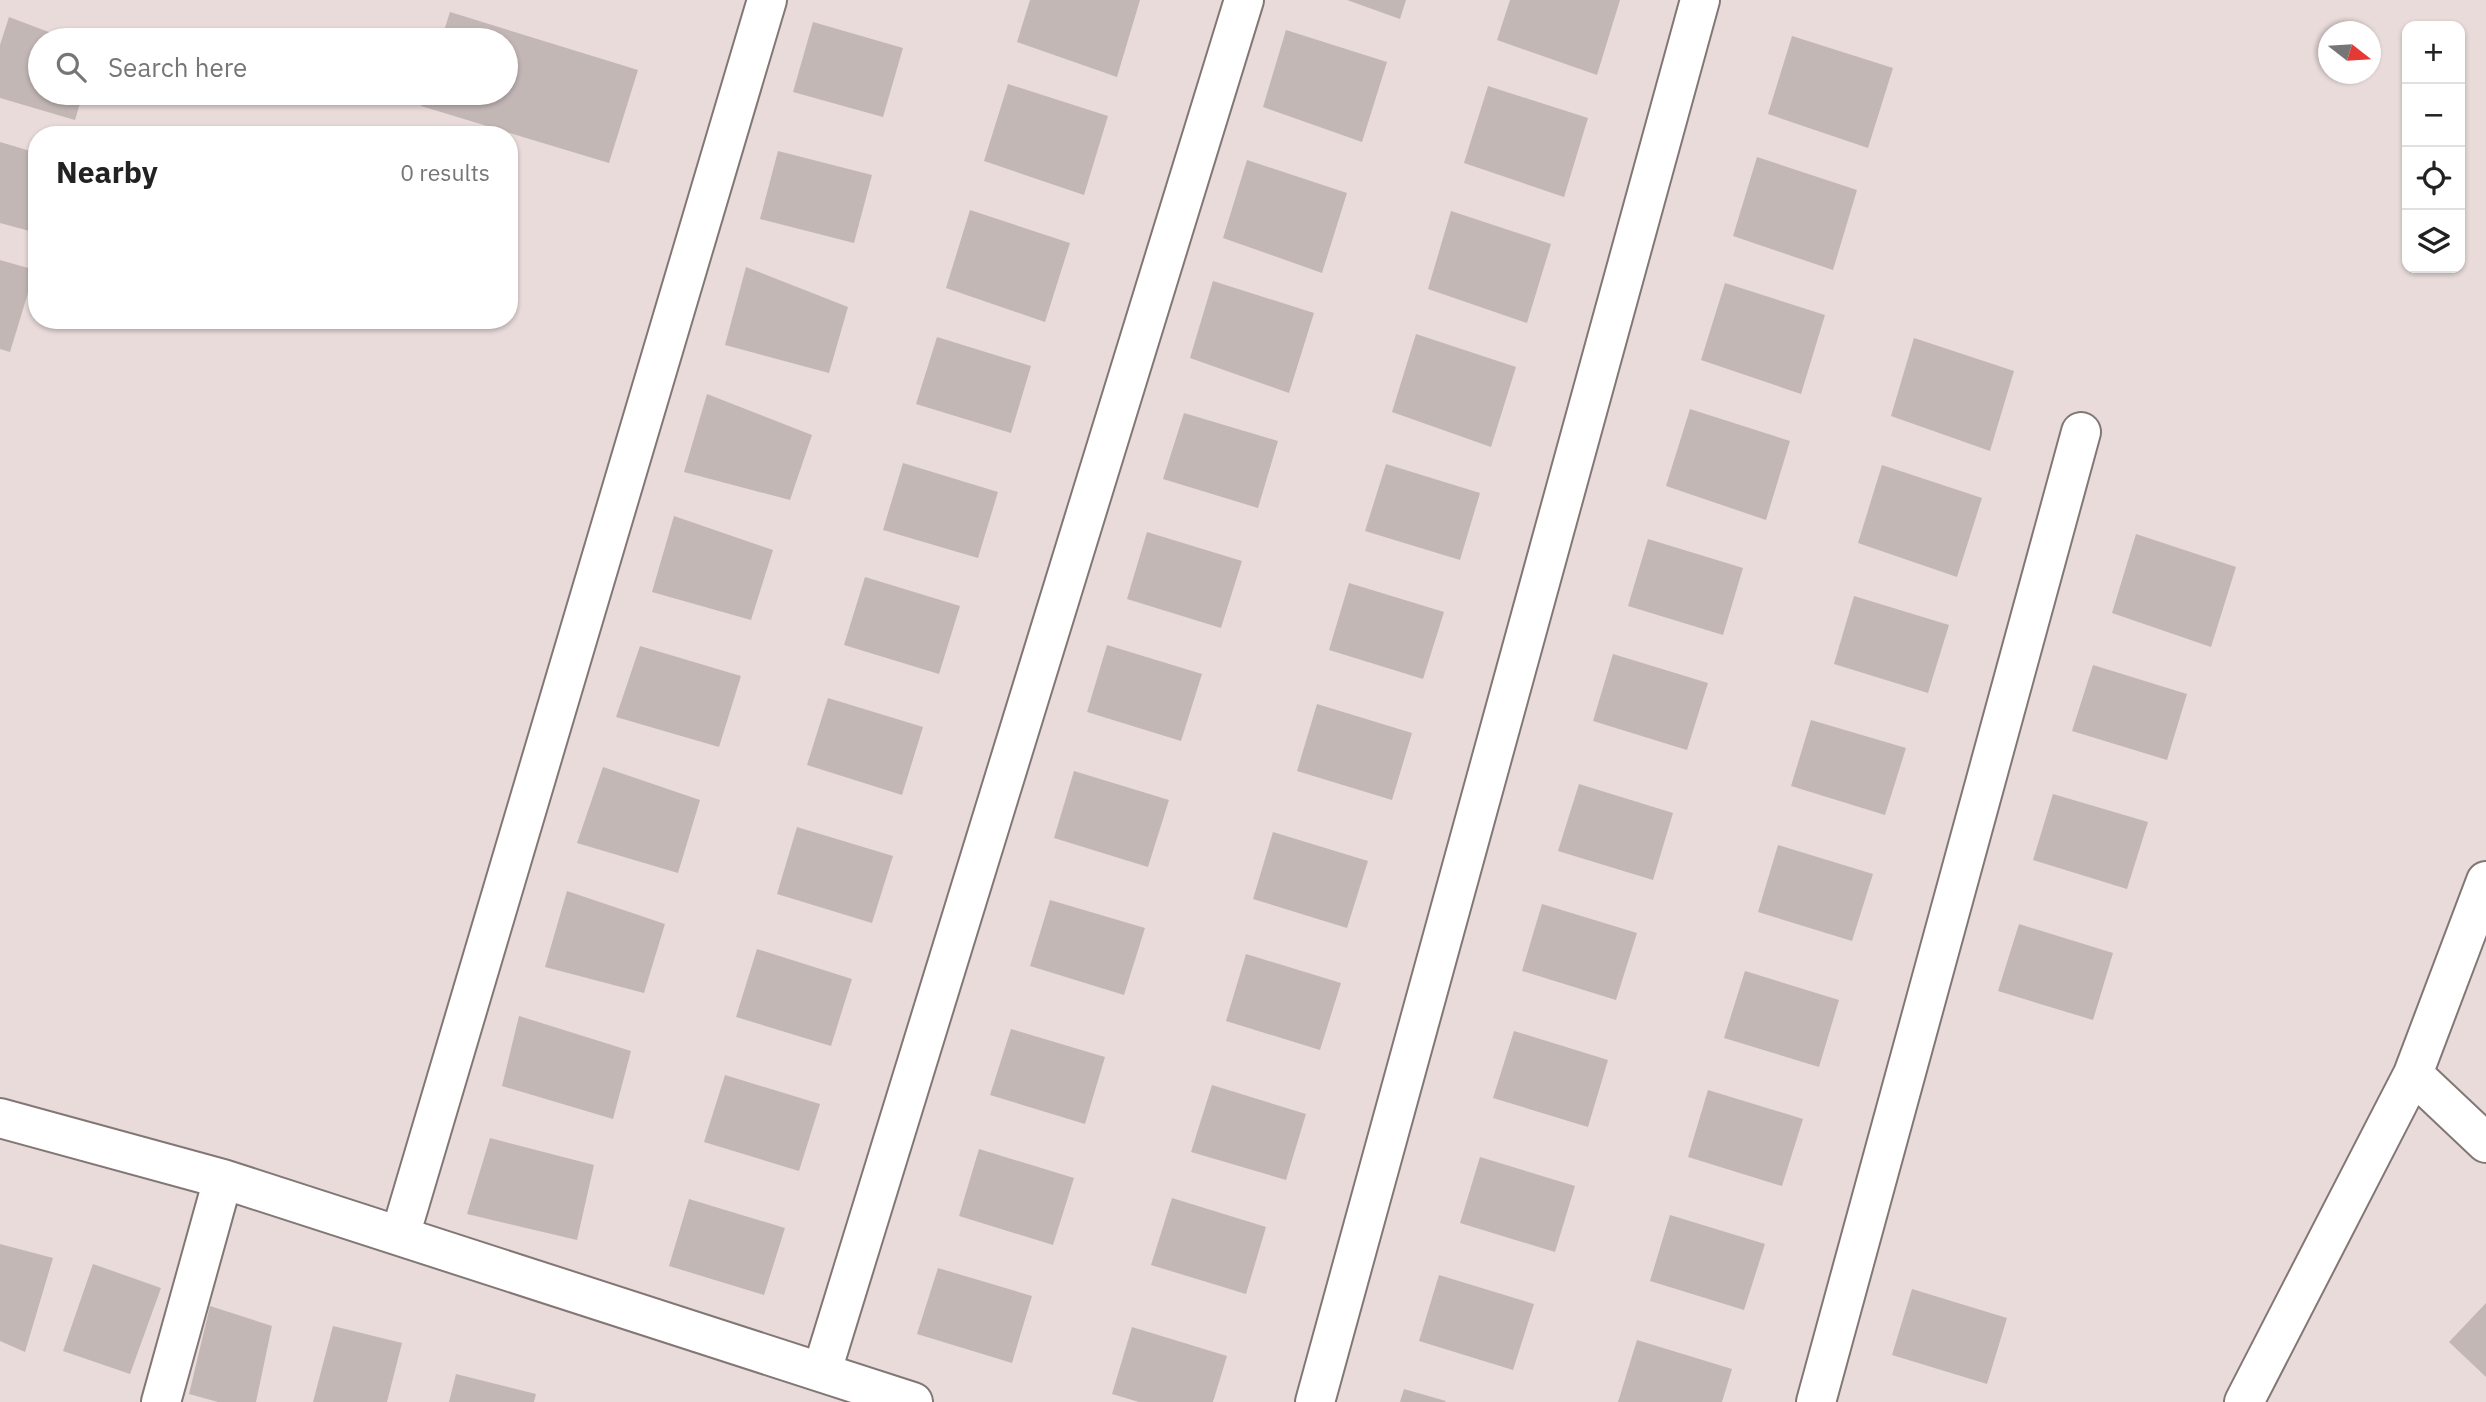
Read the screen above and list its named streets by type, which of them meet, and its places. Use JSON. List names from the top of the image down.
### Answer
{
  "north": "right",
  "page": {
    "map_buttons": ["+", "−"],
    "search": "Search here",
    "heading": ["Nearby", "0 results"]
  }
}
